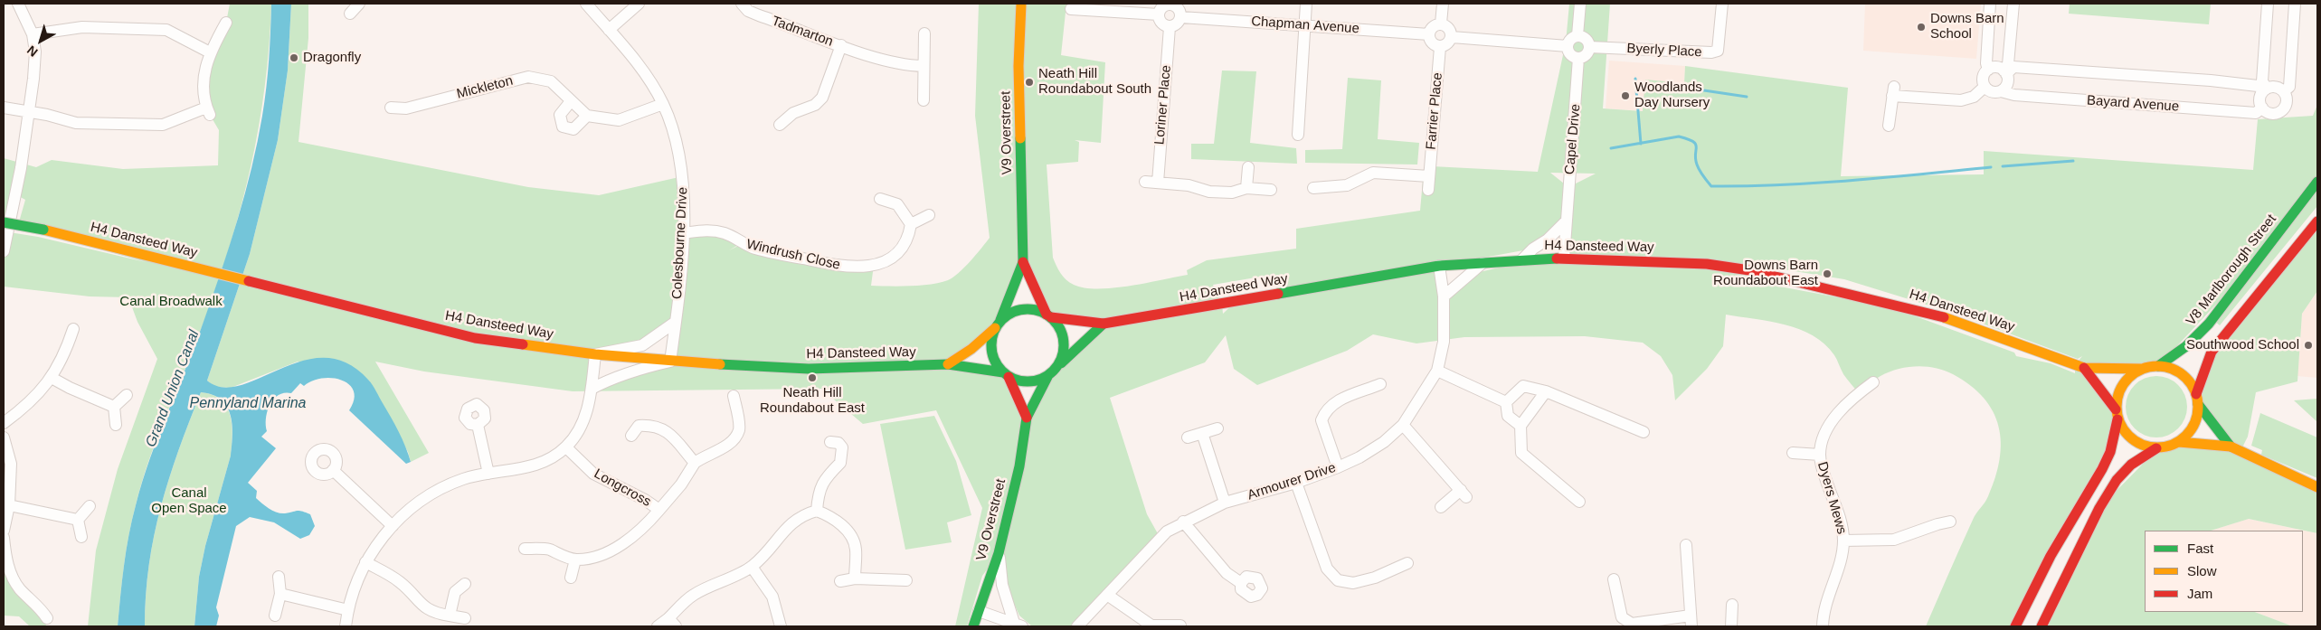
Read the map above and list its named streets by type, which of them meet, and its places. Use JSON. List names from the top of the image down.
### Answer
{
  "streets": {
    "street": [
      "Chapman Avenue",
      "Tadmarton",
      "Byerly Place",
      "Mickleton",
      "Bayard Avenue",
      "Loriner Place",
      "Farrier Place",
      "V9 Overstreet",
      "Capel Drive",
      "H4 Dansteed Way",
      "Colesbourne Drive",
      "Windrush Close",
      "V8 Marlborough Street",
      "Armourer Drive",
      "Longcross",
      "Dyers Mews"
    ]
  },
  "crossings": [
    ["Chapman Avenue", "Loriner Place"],
    ["Chapman Avenue", "Farrier Place"],
    ["Byerly Place", "Capel Drive"],
    ["V9 Overstreet", "H4 Dansteed Way"],
    ["Capel Drive", "H4 Dansteed Way"],
    ["H4 Dansteed Way", "Colesbourne Drive"],
    ["H4 Dansteed Way", "V8 Marlborough Street"],
    ["H4 Dansteed Way", "Armourer Drive"],
    ["Colesbourne Drive", "Windrush Close"]
  ],
  "water": ["Grand Union Canal", "Pennyland Marina"],
  "parks": ["Canal Broadwalk", "Canal Open Space"],
  "places": [
    "Downs Barn School",
    "Dragonfly",
    "Neath Hill Roundabout South",
    "Woodlands Day Nursery",
    "Downs Barn Roundabout East",
    "Southwood School",
    "Neath Hill Roundabout East"
  ],
  "legend": ["Fast", "Slow", "Jam"],
  "north": "bottom left"
}
